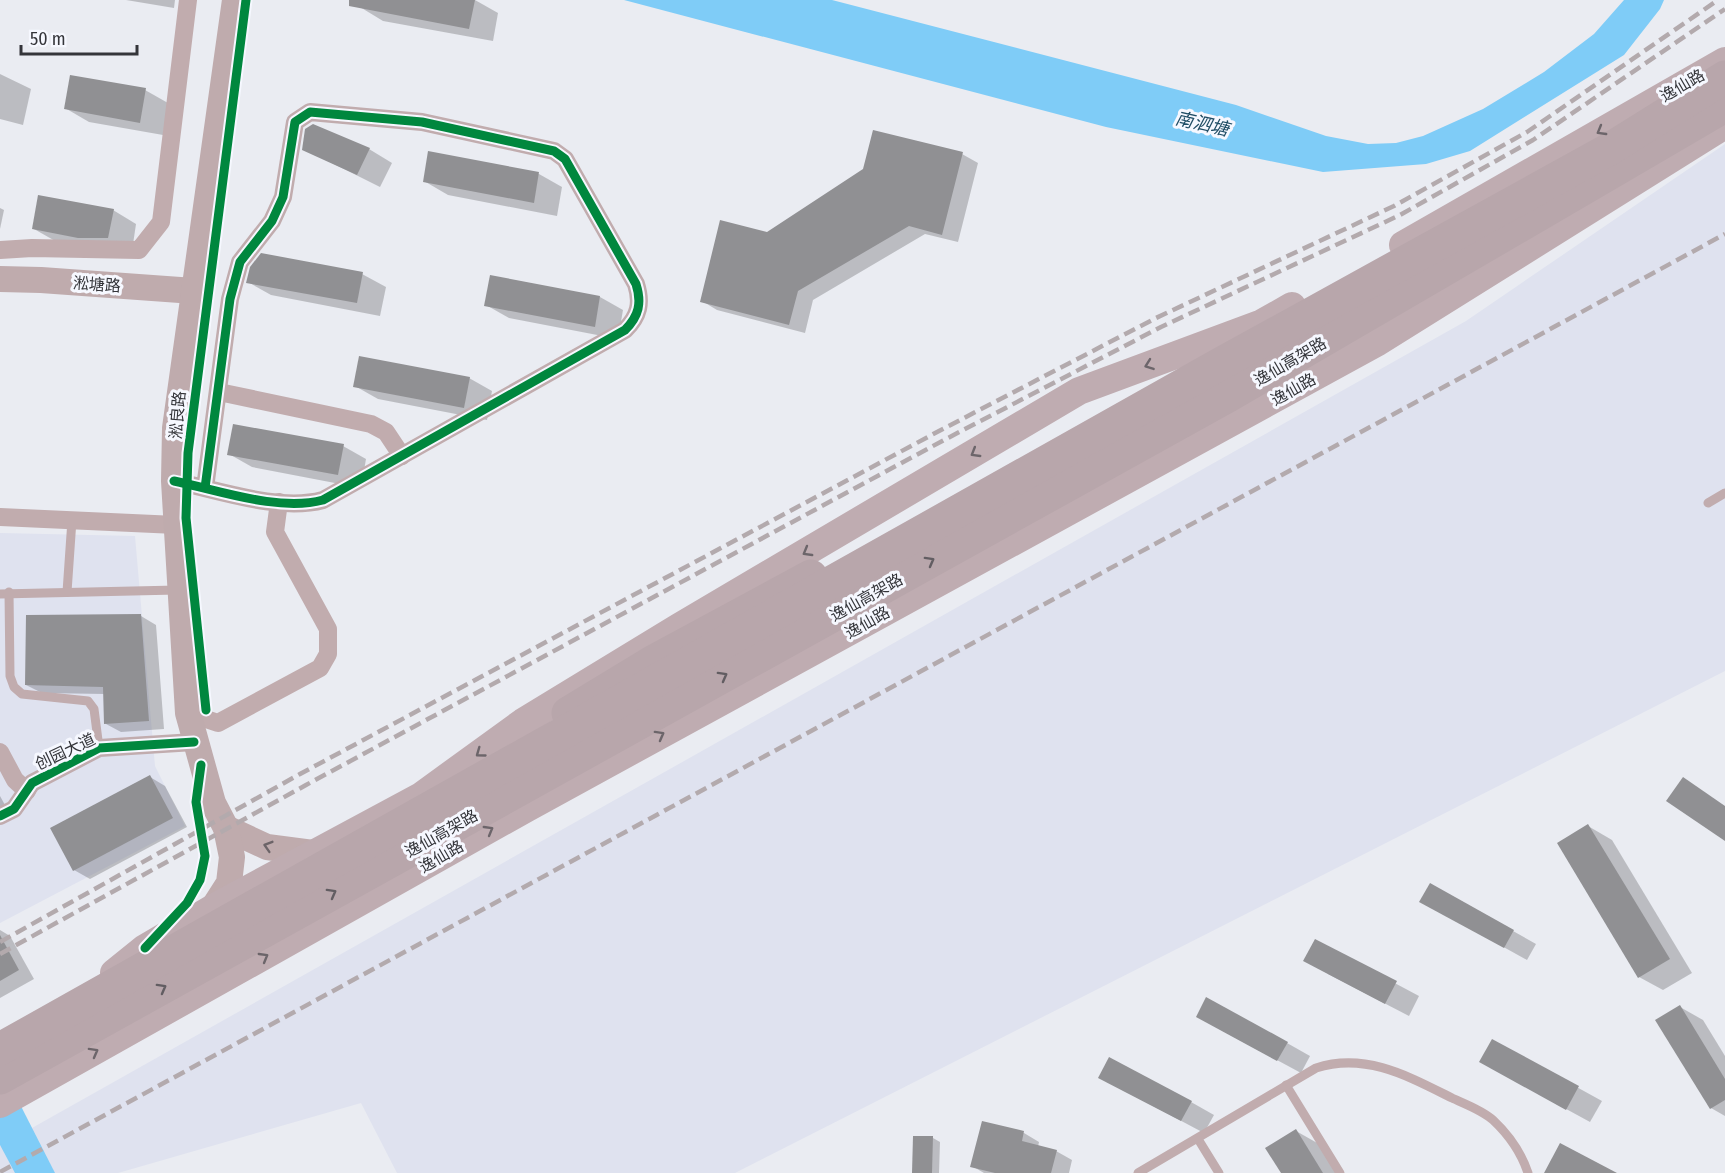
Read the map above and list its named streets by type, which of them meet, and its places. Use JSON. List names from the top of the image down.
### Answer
{
  "streets": {
    "highway": ["逸仙高架路"],
    "main road": ["逸仙路"],
    "street": ["淞塘路", "淞良路", "创园大道"]
  },
  "crossings": [
    ["逸仙路", "逸仙高架路"],
    ["逸仙路", "淞良路"],
    ["淞塘路", "淞良路"],
    ["淞良路", "创园大道"]
  ],
  "water": ["南泗塘"],
  "scale_bar": "50 m"
}
